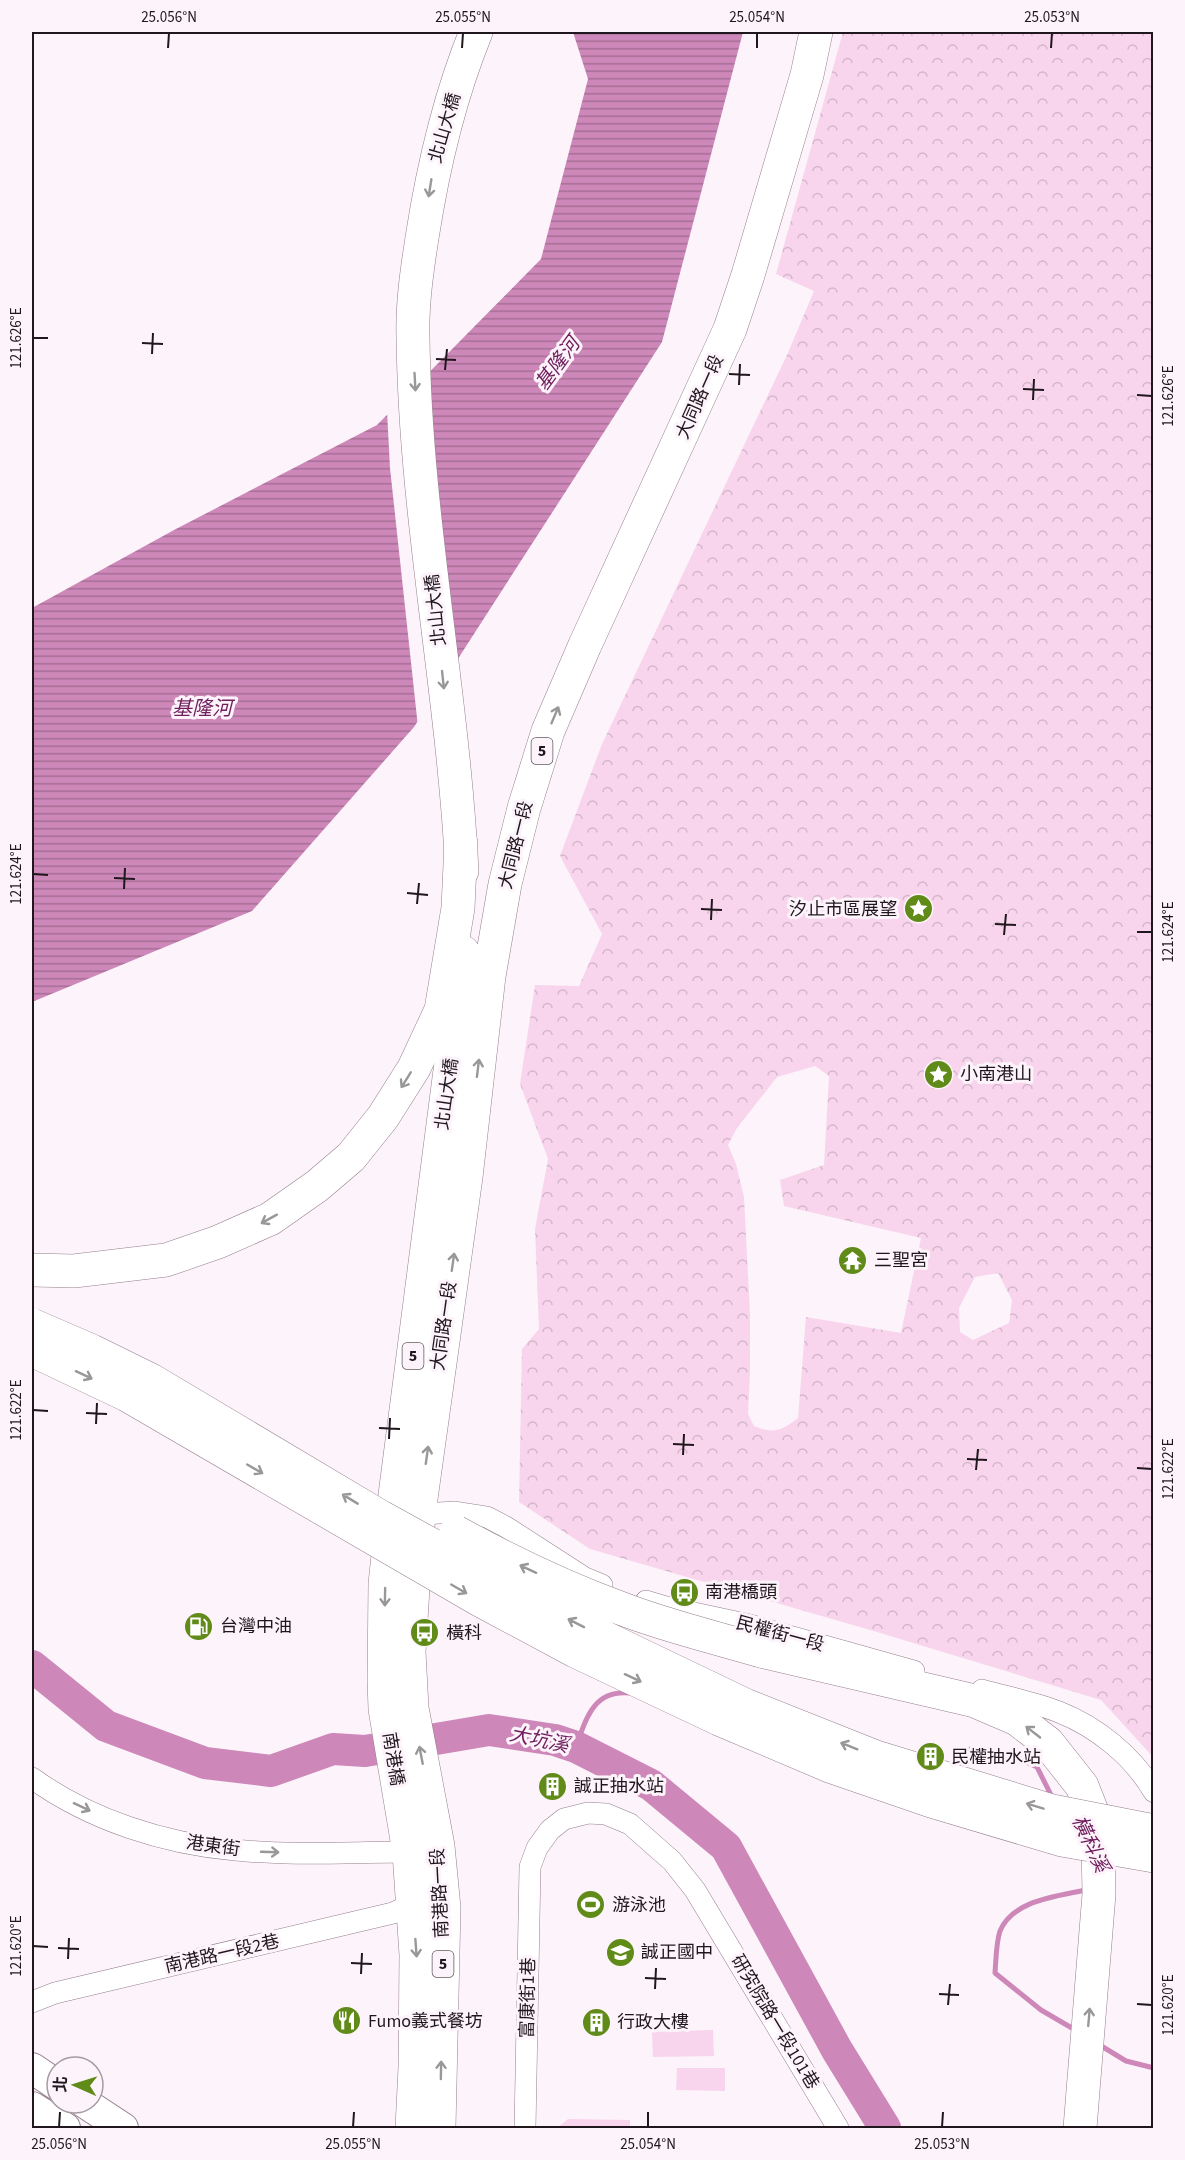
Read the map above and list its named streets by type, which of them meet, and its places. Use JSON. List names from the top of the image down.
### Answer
{
  "streets": {
    "main road": [
      "北山大橋",
      "大同路一段",
      "5",
      "南港橋",
      "南港路一段"
    ],
    "street": [
      "民權街一段",
      "港東街",
      "南港路一段2巷",
      "富康街1巷",
      "研究院路一段101巷"
    ]
  },
  "crossings": [
    ["北山大橋", "大同路一段"],
    ["大同路一段", "民權街一段"],
    ["大同路一段", "南港橋"],
    ["南港橋", "南港路一段"],
    ["港東街", "南港路一段"],
    ["南港路一段", "南港路一段2巷"],
    ["富康街1巷", "研究院路一段101巷"]
  ],
  "one_way": ["北山大橋", "大同路一段", "港東街"],
  "water": ["基隆河", "大坑溪", "橫科溪"],
  "places": {
    "place": ["汐止市區展望", "小南港山"],
    "temple": ["三聖宮"],
    "bus stop": ["南港橋頭", "橫科"],
    "fuel station": ["台灣中油"],
    "building": ["民權抽水站", "誠正抽水站", "行政大樓"],
    "sports": ["游泳池"],
    "school or university": ["誠正國中"],
    "restaurant": ["Fumo義式餐坊"]
  },
  "north": "left",
  "coordinates": [
    "25.056°N",
    "25.055°N",
    "25.054°N",
    "25.053°N",
    "121.626°E",
    "121.624°E",
    "121.622°E",
    "121.620°E"
  ]
}
